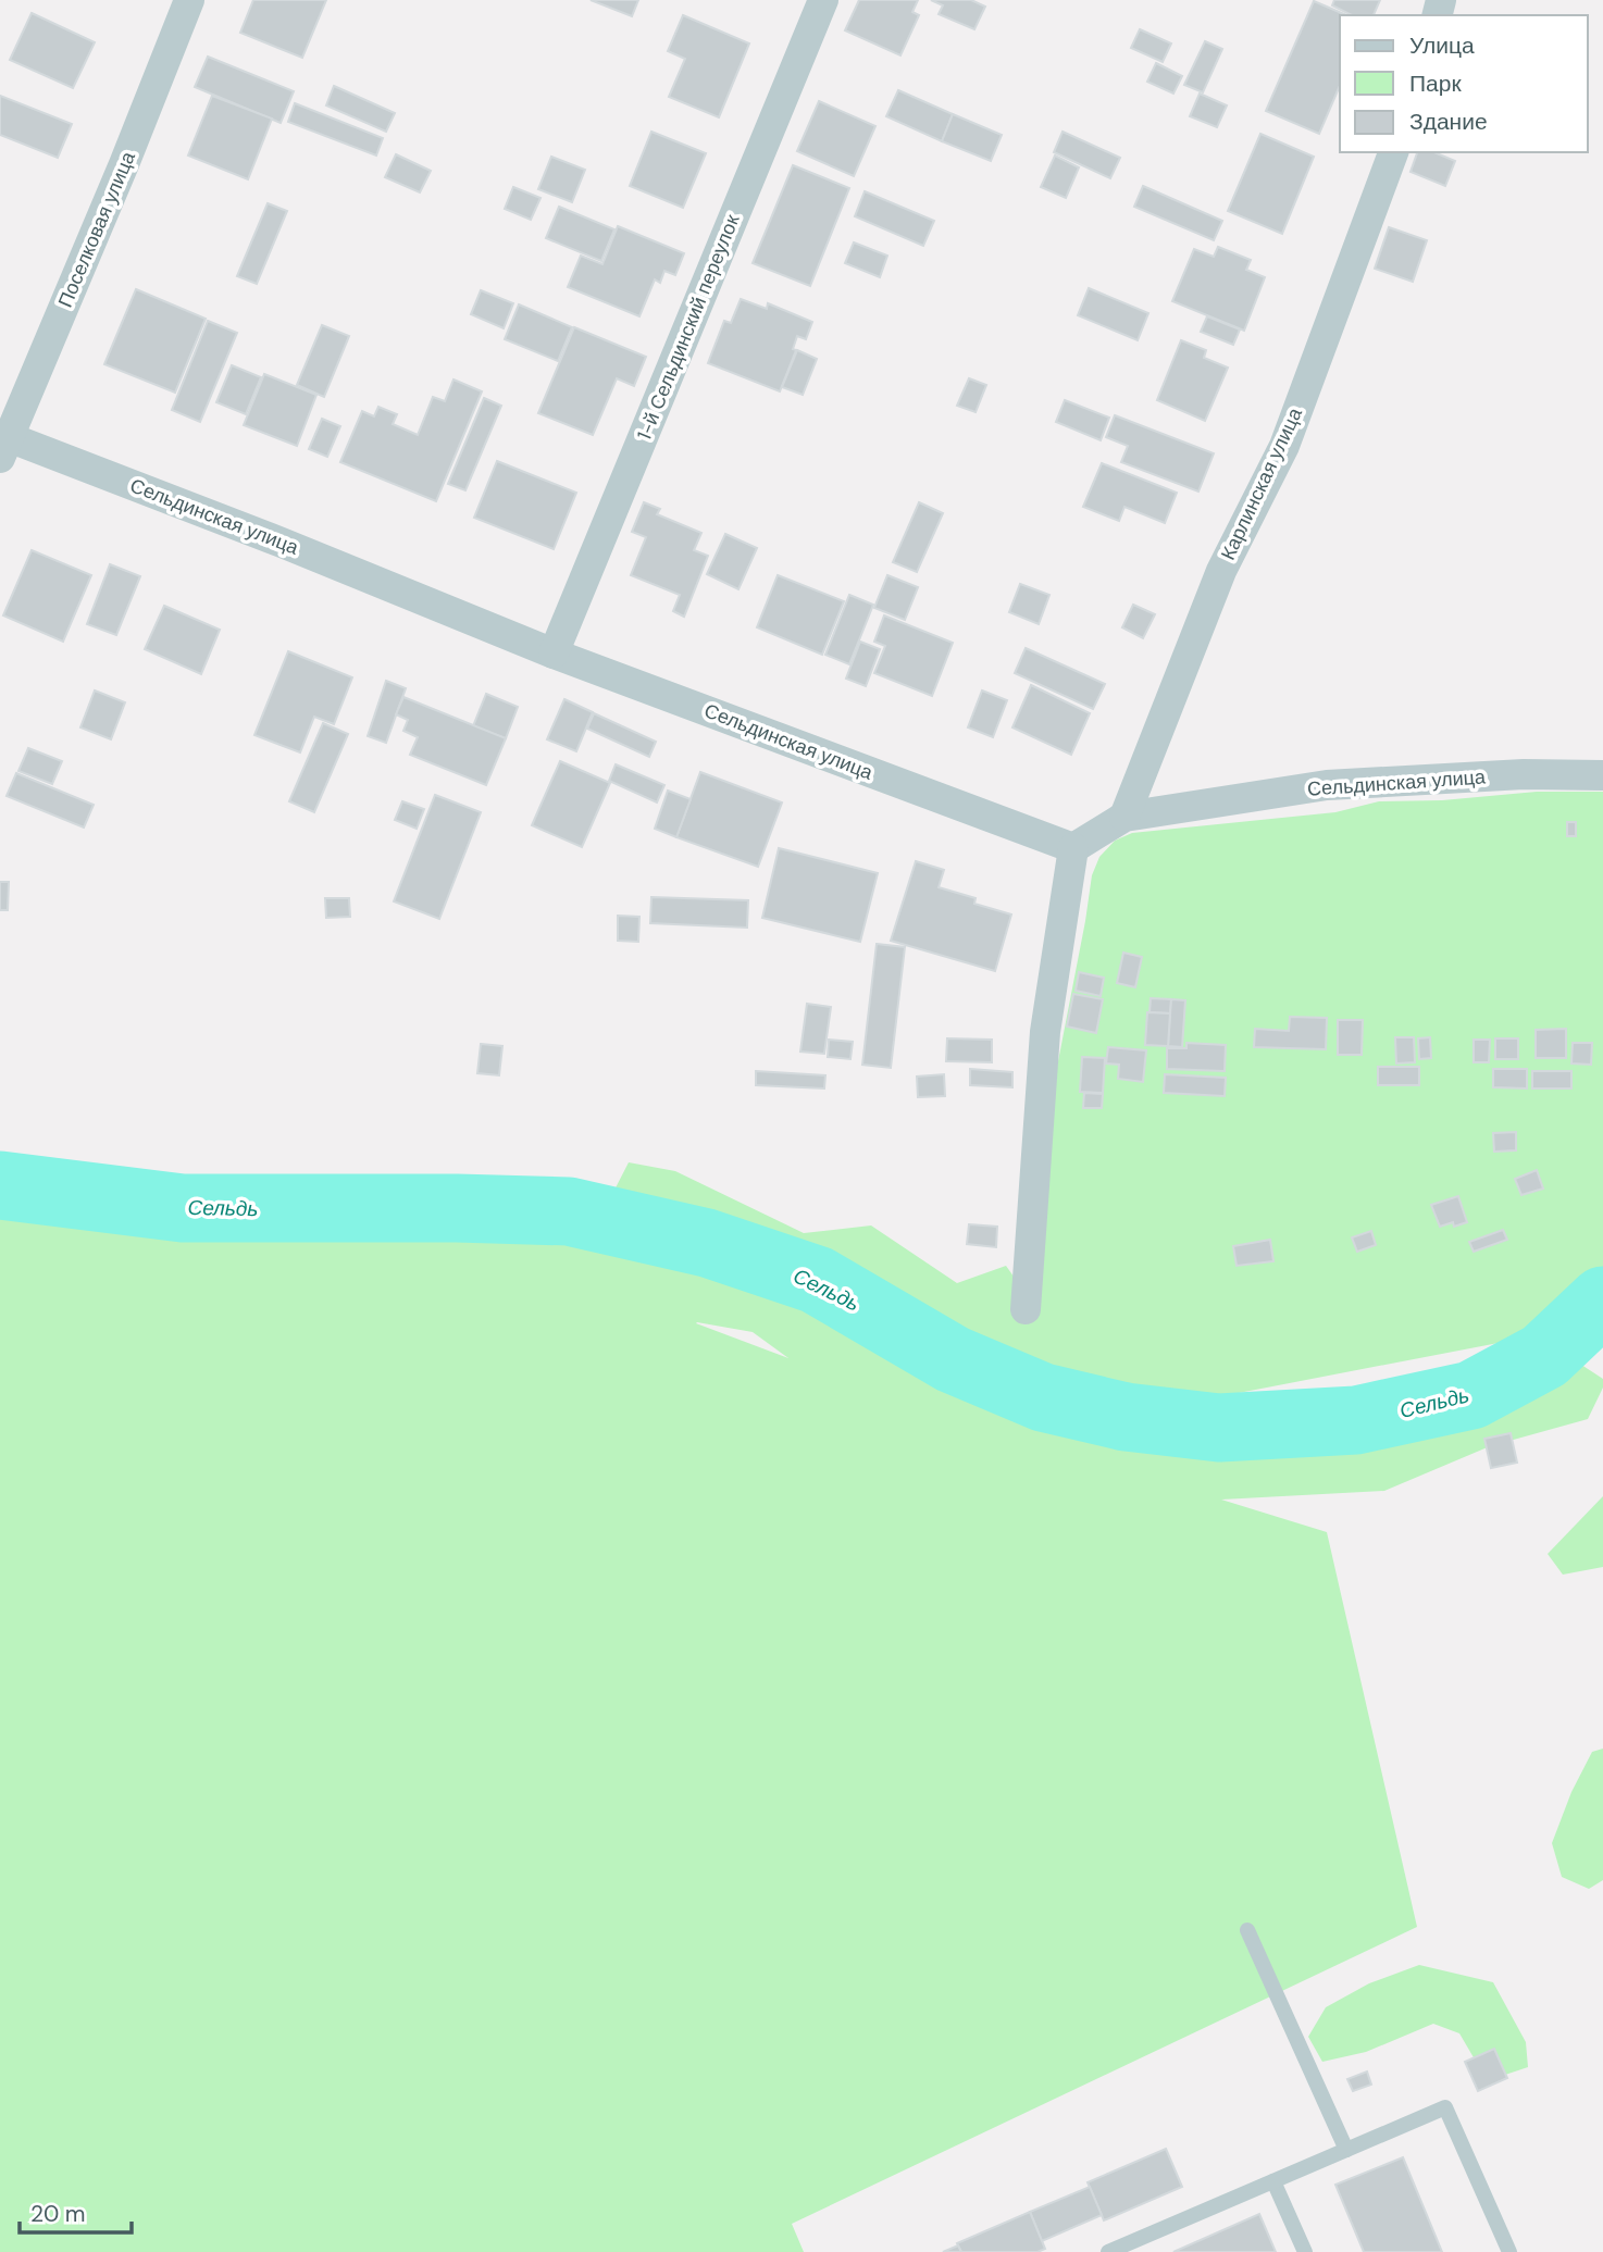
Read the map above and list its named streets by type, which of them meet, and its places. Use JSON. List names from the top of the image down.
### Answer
{
  "streets": {
    "street": [
      "Поселковая улица",
      "1-й Сельдинский переулок",
      "Карлинская улица",
      "Сельдинская улица"
    ]
  },
  "crossings": [
    ["Поселковая улица", "Сельдинская улица"],
    ["1-й Сельдинский переулок", "Сельдинская улица"],
    ["Карлинская улица", "Сельдинская улица"]
  ],
  "water": ["Сельдь"],
  "legend": ["Улица", "Парк", "Здание"],
  "scale_bar": "20 m"
}
